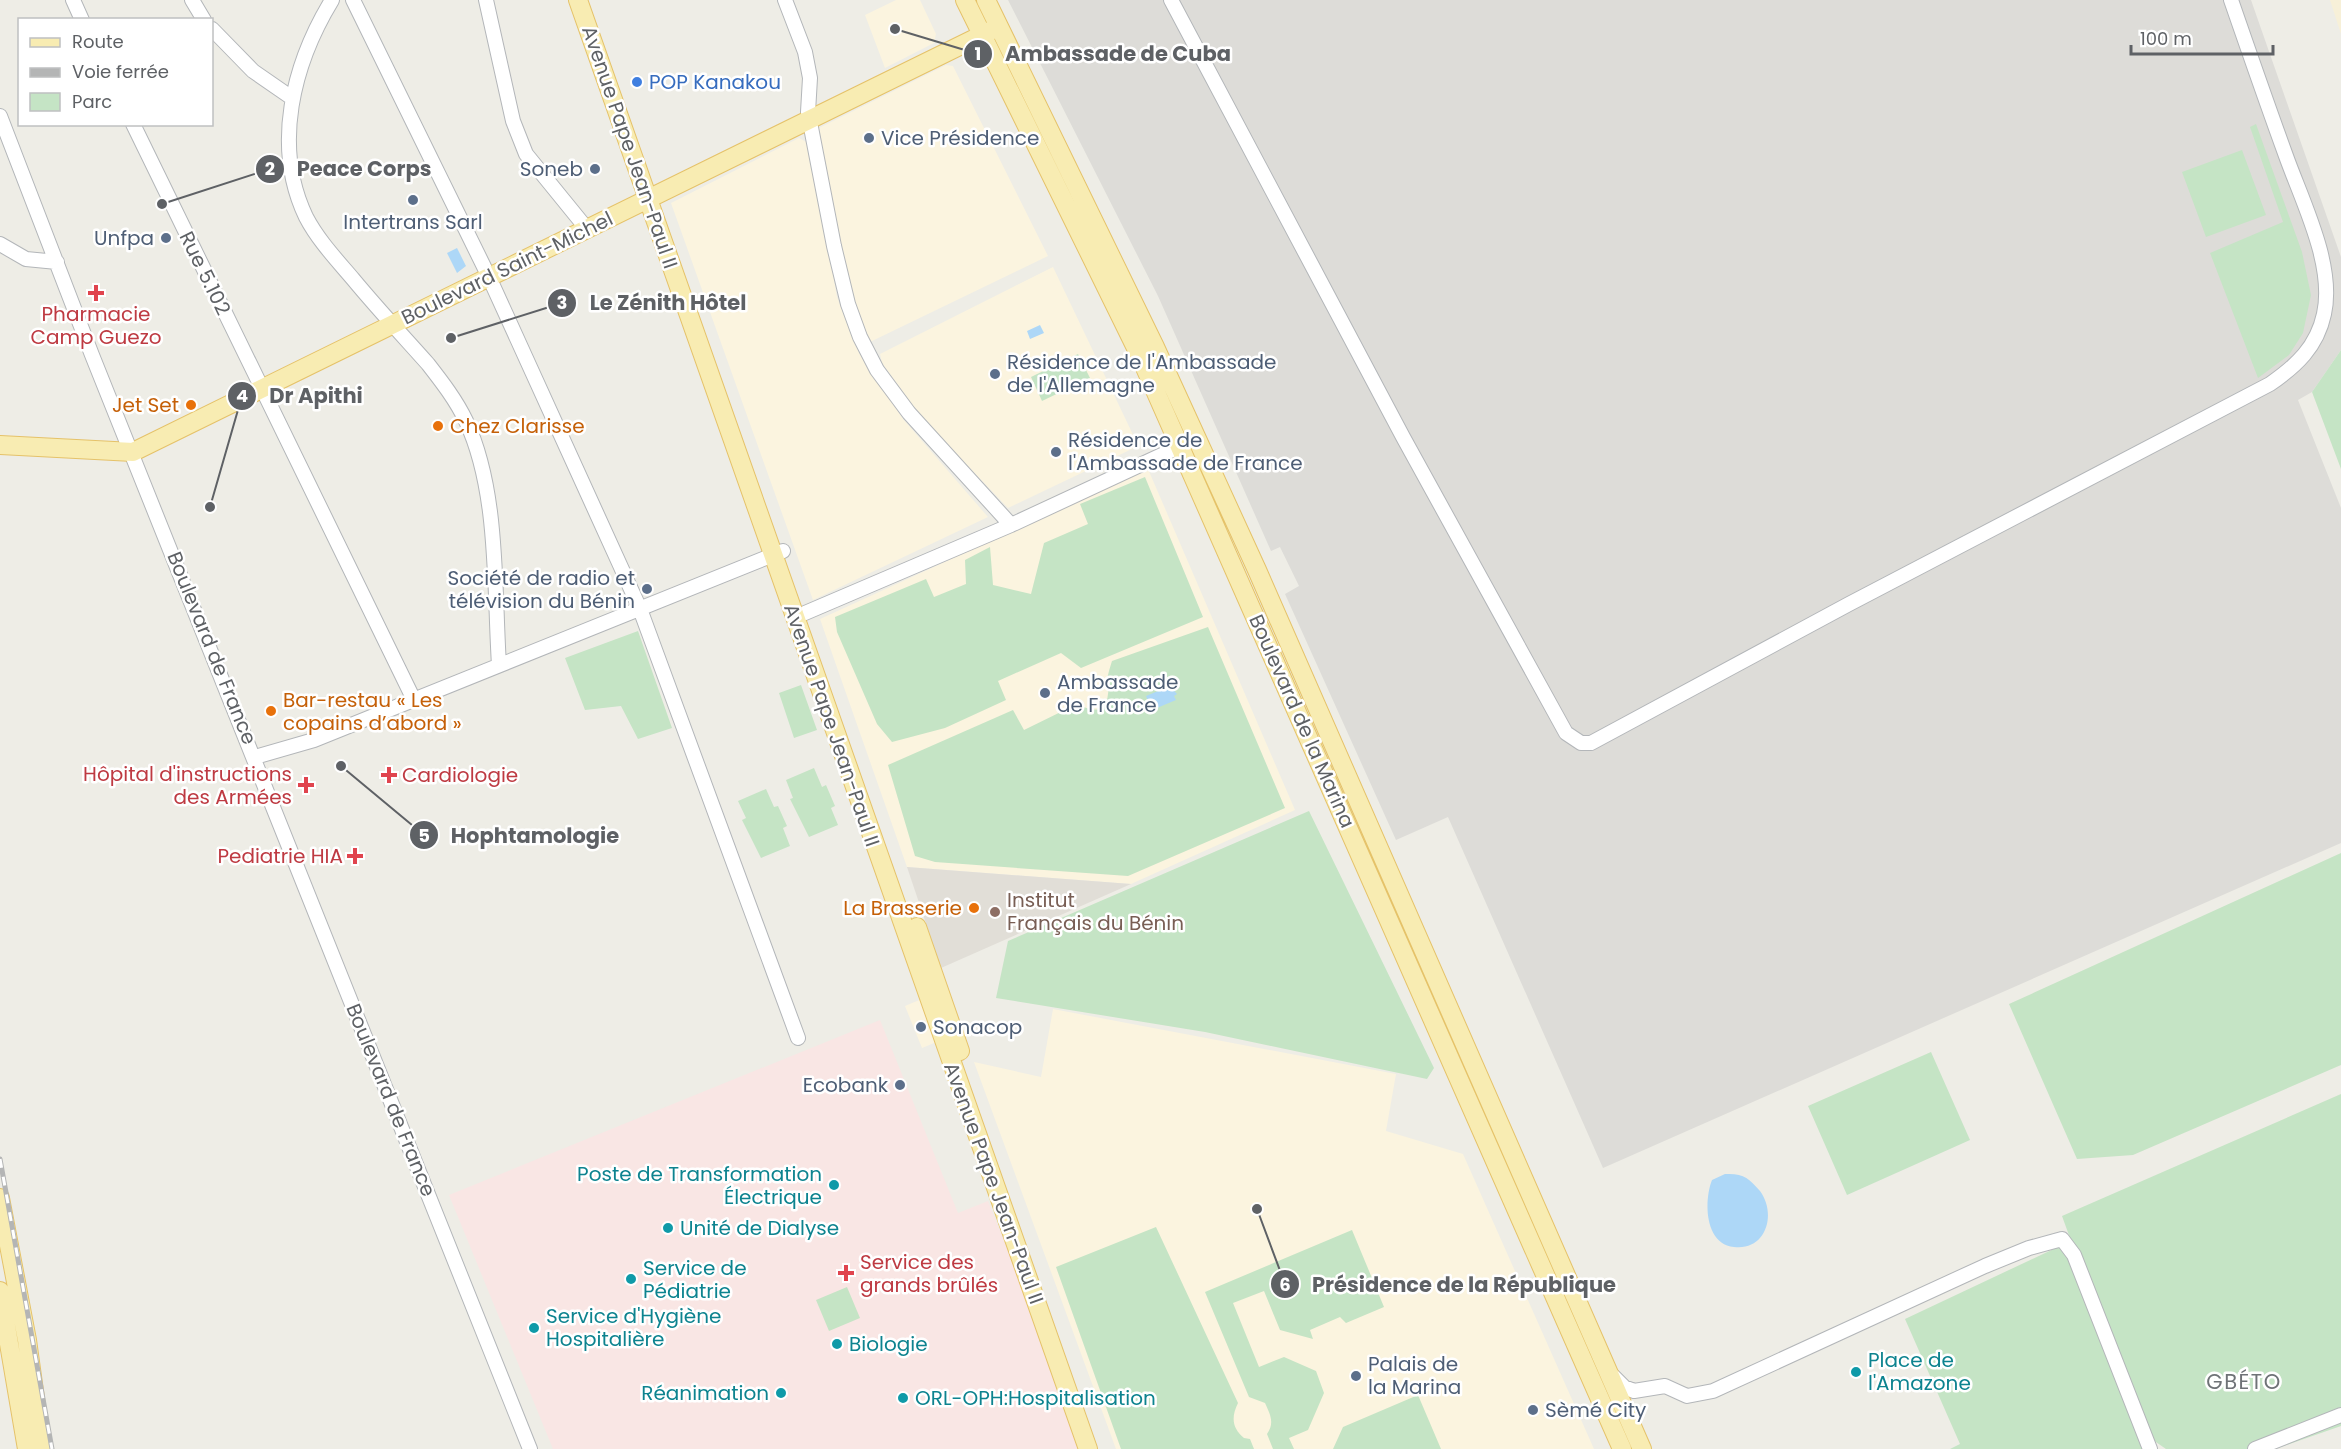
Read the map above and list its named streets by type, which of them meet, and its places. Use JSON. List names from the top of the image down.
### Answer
{
  "streets": {
    "main road": ["Avenue Pape Jean-Paul II", "Boulevard Saint-Michel", "Boulevard de la Marina"],
    "street": ["Rue 5.102", "Boulevard de France"]
  },
  "crossings": [
    ["Avenue Pape Jean-Paul II", "Boulevard Saint-Michel"],
    ["Boulevard Saint-Michel", "Rue 5.102"],
    ["Boulevard Saint-Michel", "Boulevard de France"],
    ["Boulevard Saint-Michel", "Boulevard de la Marina"]
  ],
  "districts": ["GBÉTO"],
  "places": {
    "other": [
      "Ambassade de Cuba",
      "POP Kanakou",
      "Vice Présidence",
      "Soneb",
      "Intertrans Sarl",
      "Peace Corps",
      "Unfpa",
      "Le Zénith Hôtel",
      "Résidence de l'Ambassade de l'Allemagne",
      "Jet Set",
      "Chez Clarisse",
      "Résidence de l'Ambassade de France",
      "Dr Apithi",
      "Société de radio et télévision du Bénin",
      "Ambassade de France",
      "Bar-restau « Les copains d’abord »",
      "Hophtamologie",
      "La Brasserie",
      "Institut Français du Bénin",
      "Sonacop",
      "Ecobank",
      "Poste de Transformation Électrique",
      "Présidence de la République",
      "Unité de Dialyse",
      "Service de Pédiatrie",
      "Service d'Hygiène Hospitalière",
      "Biologie",
      "Place de l'Amazone",
      "Palais de la Marina",
      "Réanimation",
      "ORL-OPH:Hospitalisation",
      "Sèmé City"
    ],
    "health": [
      "Pharmacie Camp Guezo",
      "Cardiologie",
      "Hôpital d'instructions des Armées",
      "Pediatrie HIA",
      "Service des grands brûlés"
    ]
  },
  "legend": ["Route", "Voie ferrée", "Parc"],
  "scale_bar": "100 m"
}
